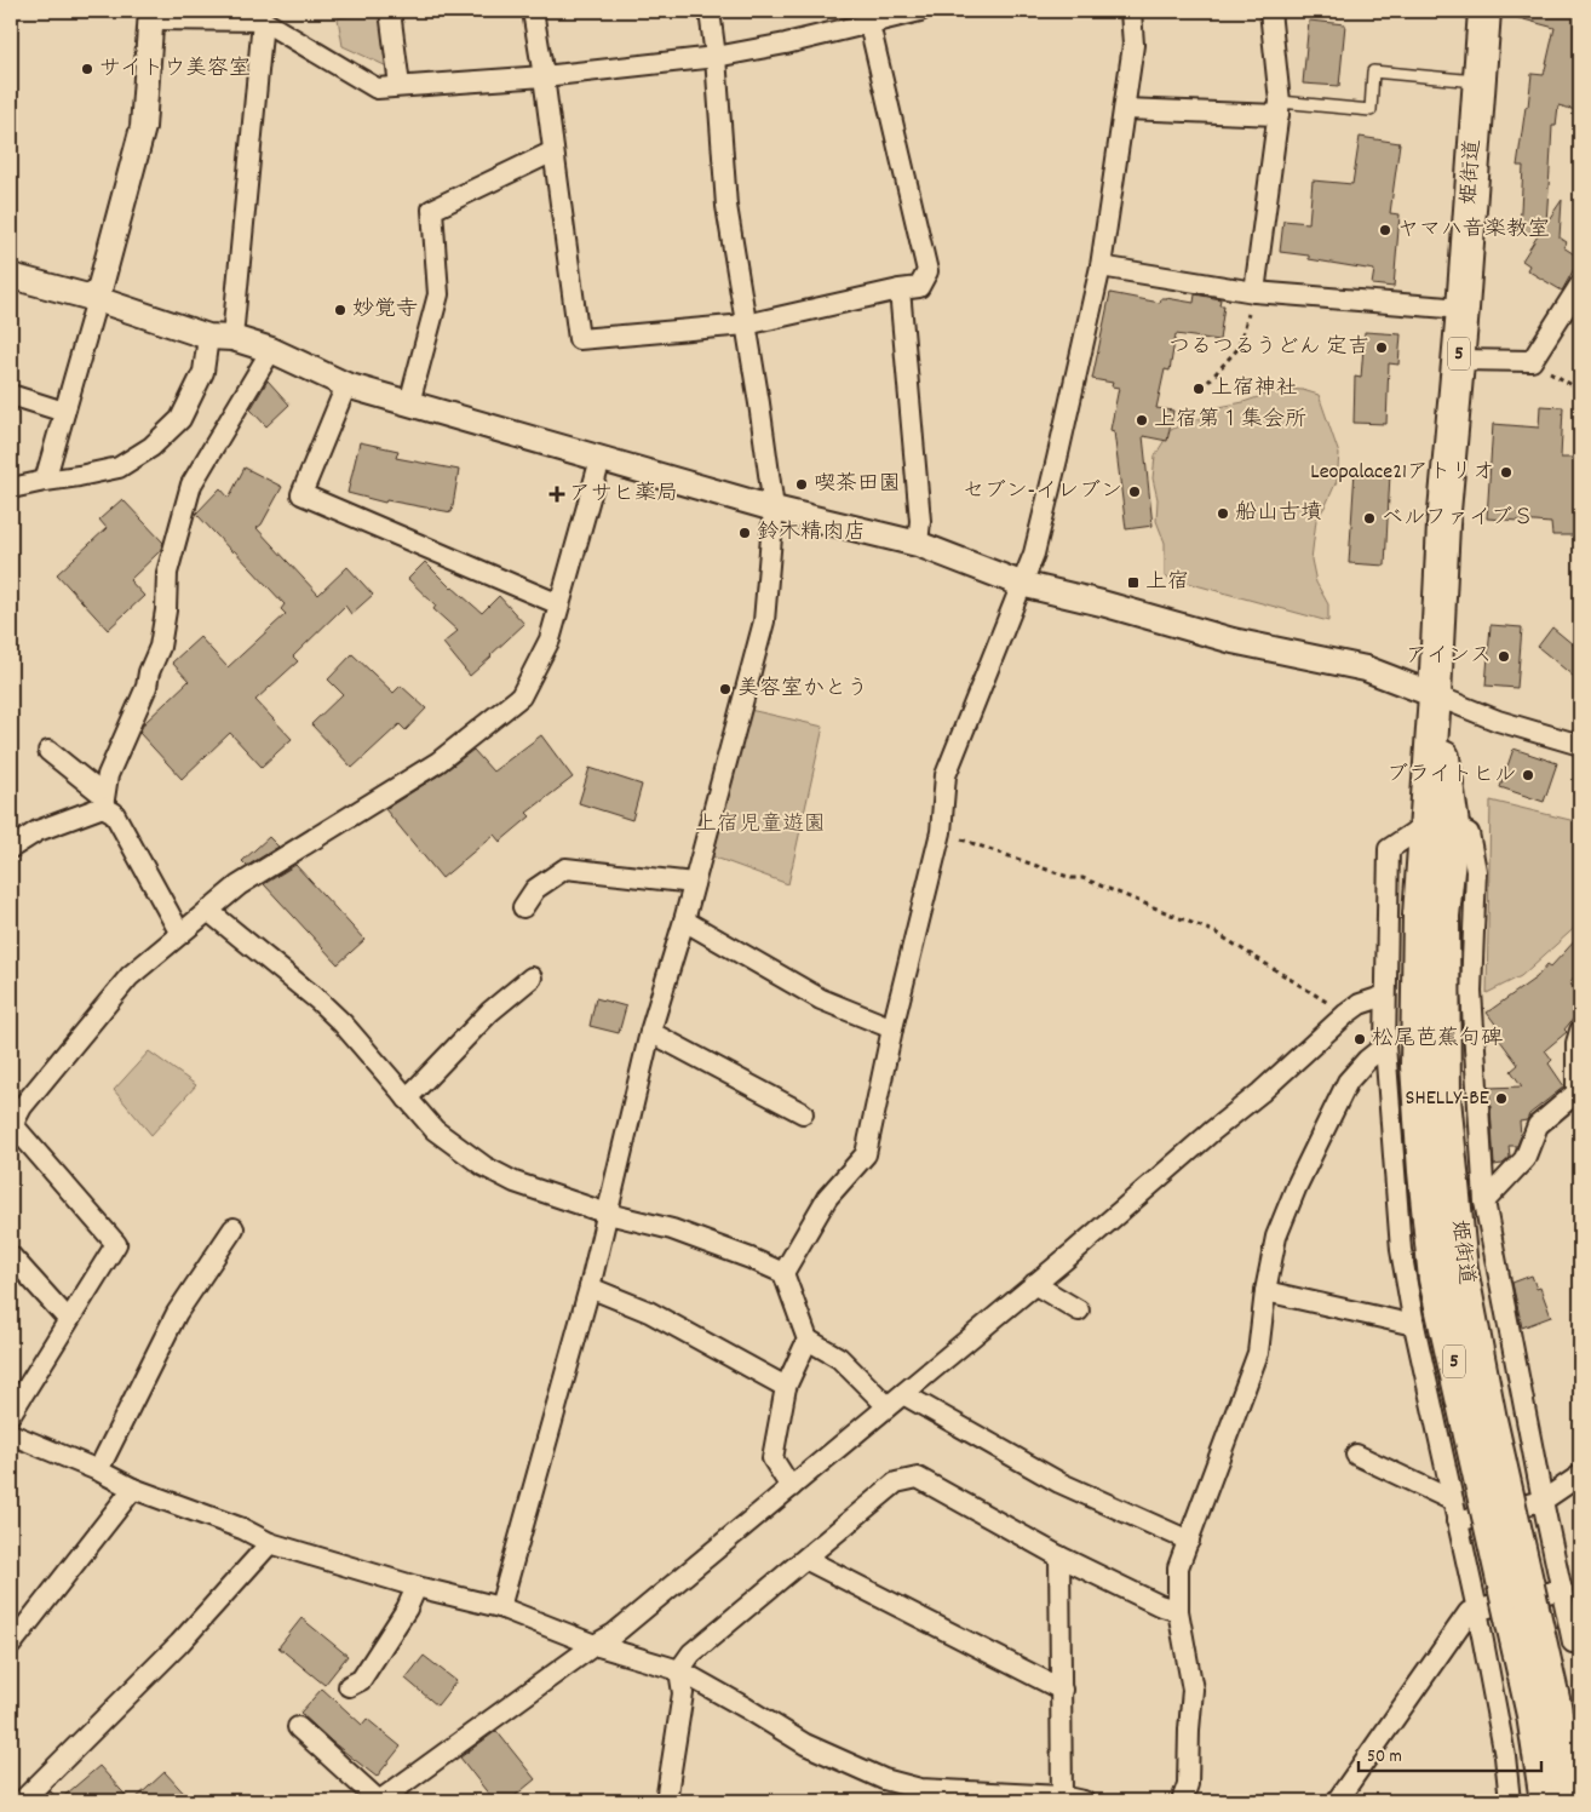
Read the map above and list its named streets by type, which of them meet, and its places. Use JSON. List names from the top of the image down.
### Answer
{
  "streets": {
    "main road": ["姫街道", "5"]
  },
  "parks": ["上宿児童遊園"],
  "places": {
    "other": [
      "サイトウ美容室",
      "ヤマハ音楽教室",
      "妙覚寺",
      "つるつるうどん 定吉",
      "上宿神社",
      "上宿第１集会所",
      "Leopalace21アトリオ",
      "喫茶田園",
      "セブン-イレブン",
      "船山古墳",
      "ベルファイブＳ",
      "鈴木精肉店",
      "アインス",
      "美容室かとう",
      "ブライトヒル",
      "松尾芭蕉句碑",
      "SHELLY-BE"
    ],
    "health": ["アサヒ薬局"],
    "transit": ["上宿"]
  },
  "scale_bar": "50 m"
}
